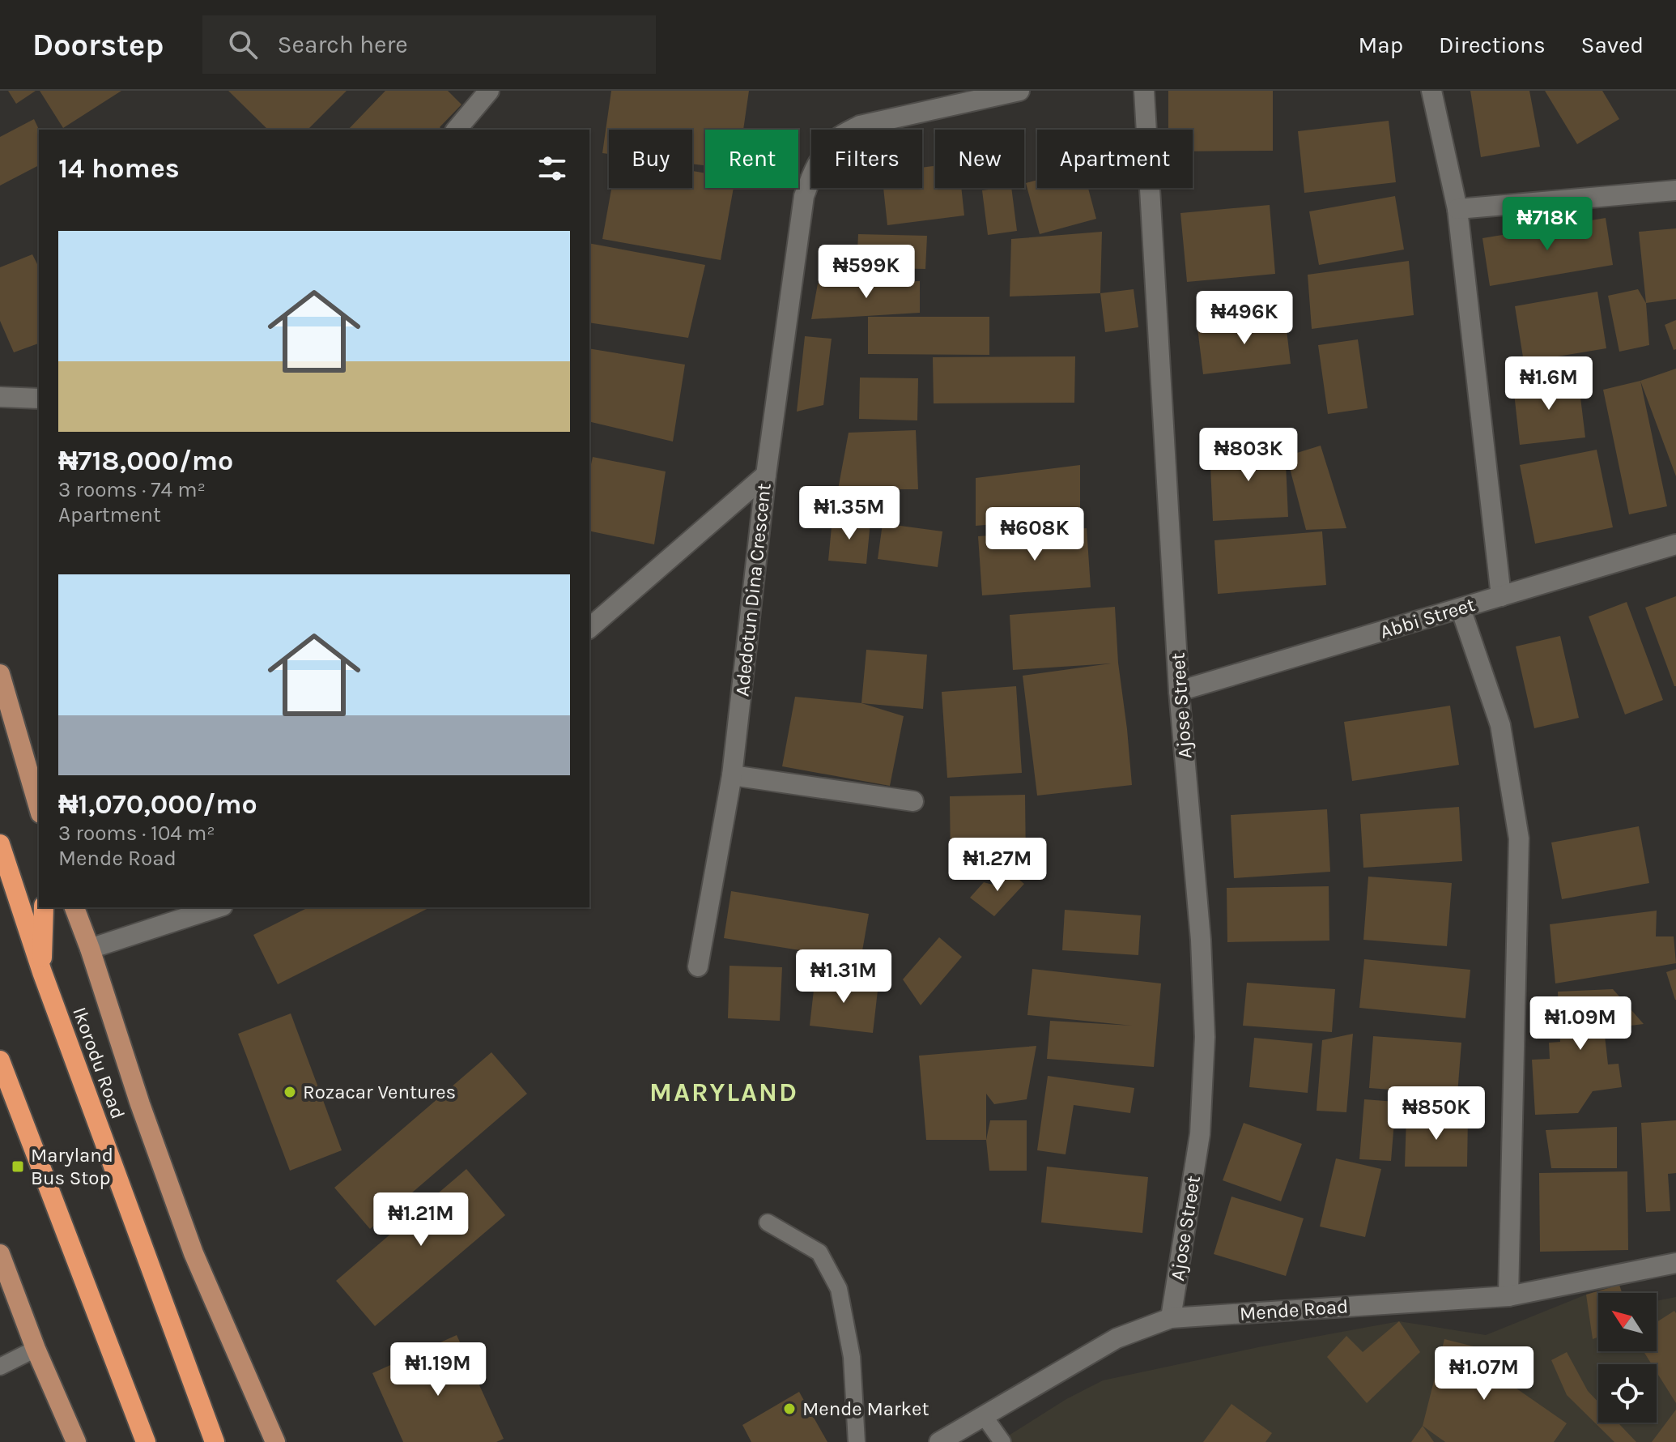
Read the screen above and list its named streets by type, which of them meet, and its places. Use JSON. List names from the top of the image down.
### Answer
{
  "streets": {
    "highway": ["Ikorodu Road"],
    "street": [
      "Adedotun Dina Crescent",
      "Abbi Street",
      "Ajose Street",
      "Mende Road"
    ]
  },
  "crossings": [
    ["Abbi Street", "Ajose Street"],
    ["Ajose Street", "Mende Road"]
  ],
  "districts": ["MARYLAND"],
  "places": {
    "other": ["Rozacar Ventures", "Mende Market"],
    "transit": ["Maryland Bus Stop"]
  },
  "north": "top left",
  "page": {
    "header": "Doorstep",
    "search": "Search here",
    "nav": ["Map", "Directions", "Saved"],
    "chip": [
      "Buy",
      "Rent",
      "Filters",
      "New",
      "Apartment"
    ],
    "heading": "14 homes",
    "price": [
      "₦718K",
      "₦599K",
      "₦496K",
      "₦1.6M",
      "₦803K",
      "₦1.35M",
      "₦608K",
      "₦1.27M",
      "₦1.31M",
      "₦1.09M",
      "₦850K",
      "₦1.21M",
      "₦1.19M",
      "₦1.07M"
    ],
    "list": [
      {
        "name": "₦718,000/mo",
        "note": "3 rooms · 74 m² · Apartment"
      },
      {
        "name": "₦1,070,000/mo",
        "note": "3 rooms · 104 m² · Mende Road"
      }
    ]
  }
}
